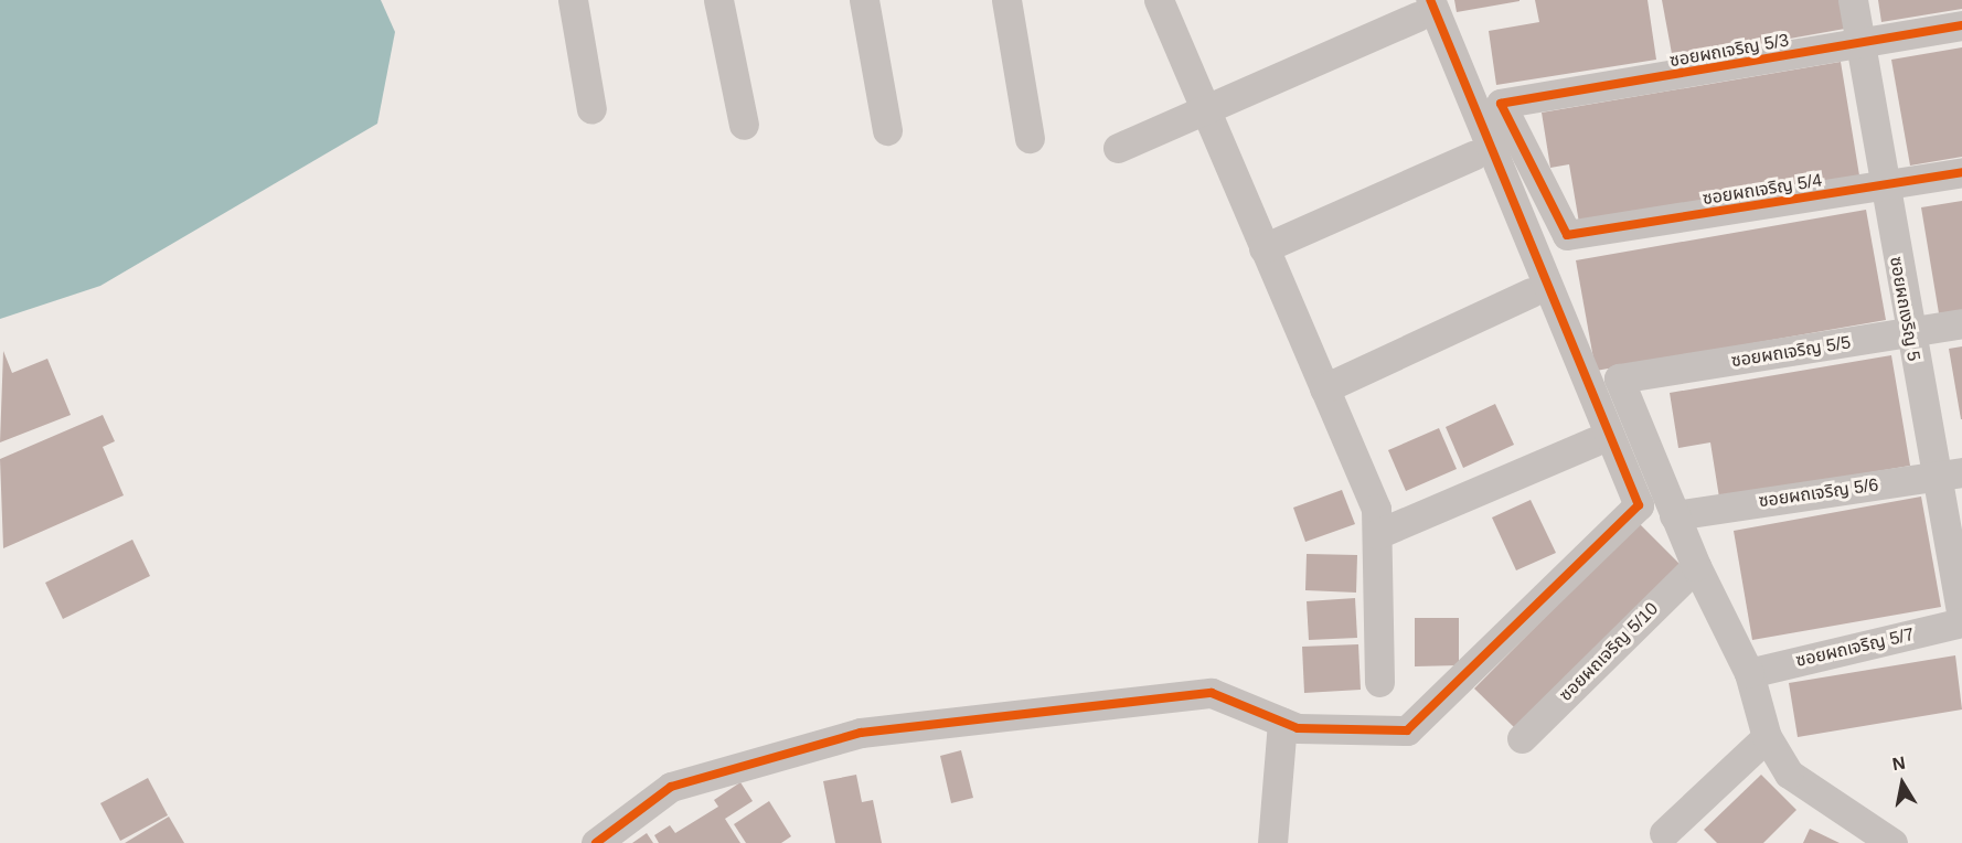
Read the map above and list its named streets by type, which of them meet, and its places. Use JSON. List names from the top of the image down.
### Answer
{
  "streets": {
    "street": [
      "ซอยผถเจริญ 5/3",
      "ซอยผถเจริญ 5/4",
      "ซอยผถเงริญ 5",
      "ซอยผถเจริญ 5/5",
      "ซอยผถเจริญ 5/6",
      "ซอยผถเจริญ 5/7",
      "ซอยผถเจริญ 5/10"
    ]
  },
  "crossings": [
    ["ซอยผถเจริญ 5/3", "ซอยผถเจริญ 5/4"],
    ["ซอยผถเจริญ 5/3", "ซอยผถเงริญ 5"],
    ["ซอยผถเจริญ 5/4", "ซอยผถเงริญ 5"],
    ["ซอยผถเงริญ 5", "ซอยผถเจริญ 5/5"],
    ["ซอยผถเงริญ 5", "ซอยผถเจริญ 5/6"],
    ["ซอยผถเงริญ 5", "ซอยผถเจริญ 5/7"],
    ["ซอยผถเจริญ 5/5", "ซอยผถเจริญ 5/6"]
  ],
  "north": "top"
}
